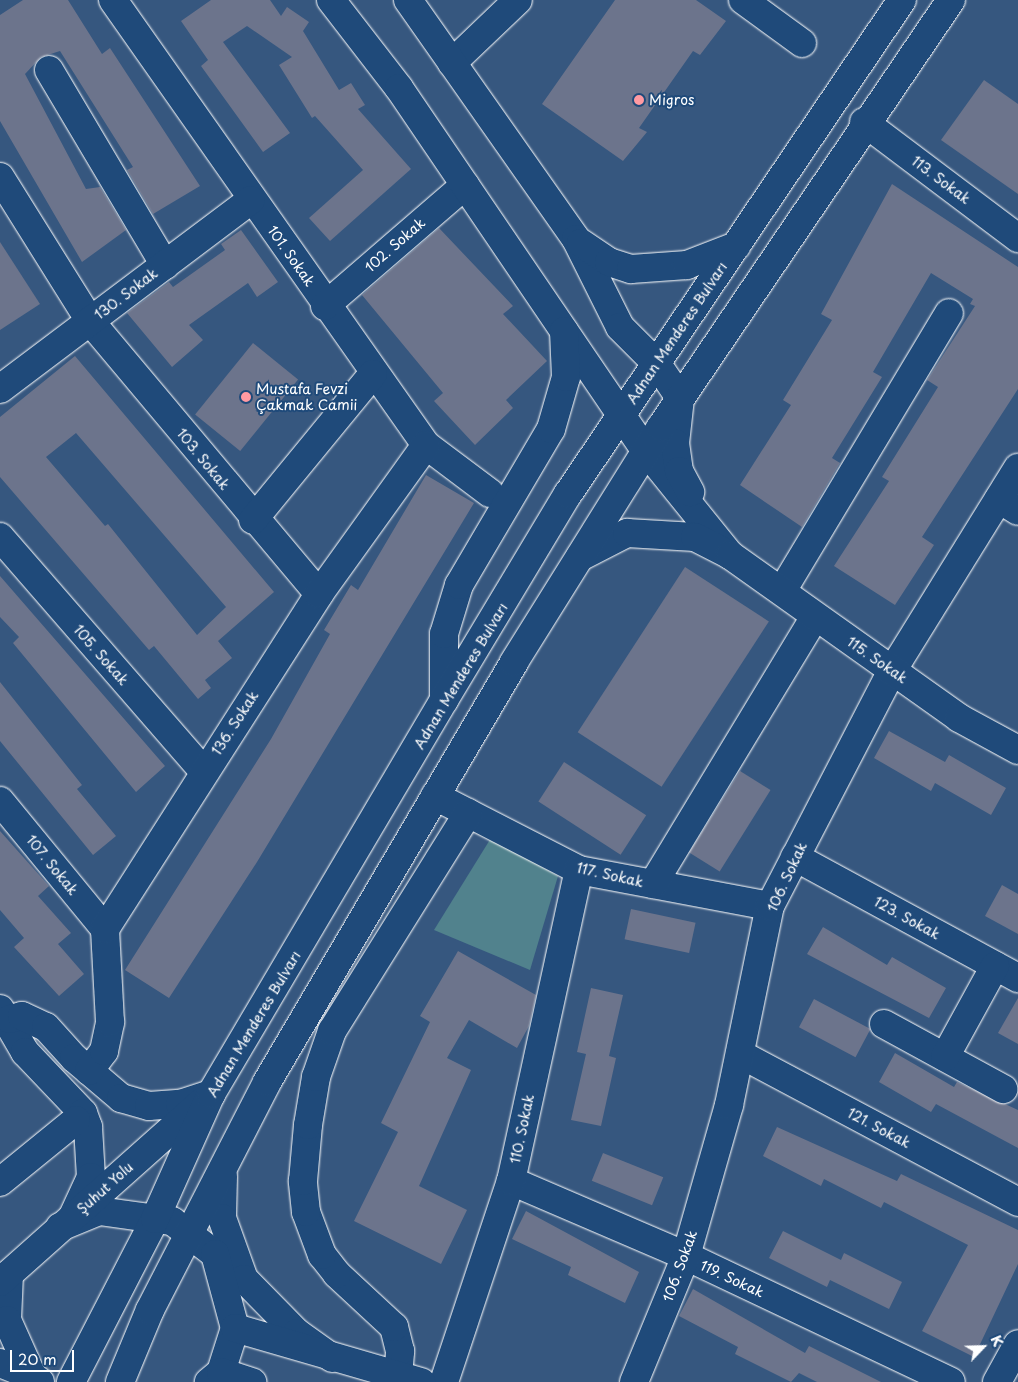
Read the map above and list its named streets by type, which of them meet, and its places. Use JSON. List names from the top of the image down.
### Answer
{
  "streets": {
    "street": [
      "113. Sokak",
      "102. Sokak",
      "101. Sokak",
      "130. Sokak",
      "Adnan Menderes Bulvarı",
      "103. Sokak",
      "105. Sokak",
      "115. Sokak",
      "136. Sokak",
      "107. Sokak",
      "117. Sokak",
      "106. Sokak",
      "123. Sokak",
      "121. Sokak",
      "110. Sokak",
      "Şuhut Yolu",
      "119. Sokak"
    ]
  },
  "crossings": [
    ["102. Sokak", "101. Sokak"],
    ["101. Sokak", "130. Sokak"],
    ["101. Sokak", "136. Sokak"],
    ["130. Sokak", "103. Sokak"],
    ["Adnan Menderes Bulvarı", "Şuhut Yolu"],
    ["103. Sokak", "136. Sokak"],
    ["105. Sokak", "136. Sokak"],
    ["115. Sokak", "106. Sokak"],
    ["136. Sokak", "107. Sokak"],
    ["117. Sokak", "106. Sokak"],
    ["117. Sokak", "110. Sokak"],
    ["106. Sokak", "123. Sokak"],
    ["106. Sokak", "121. Sokak"],
    ["106. Sokak", "119. Sokak"],
    ["110. Sokak", "119. Sokak"]
  ],
  "places": ["Migros", "Mustafa Fevzi Çakmak Camii"],
  "scale_bar": "20 m",
  "north": "top right"
}
